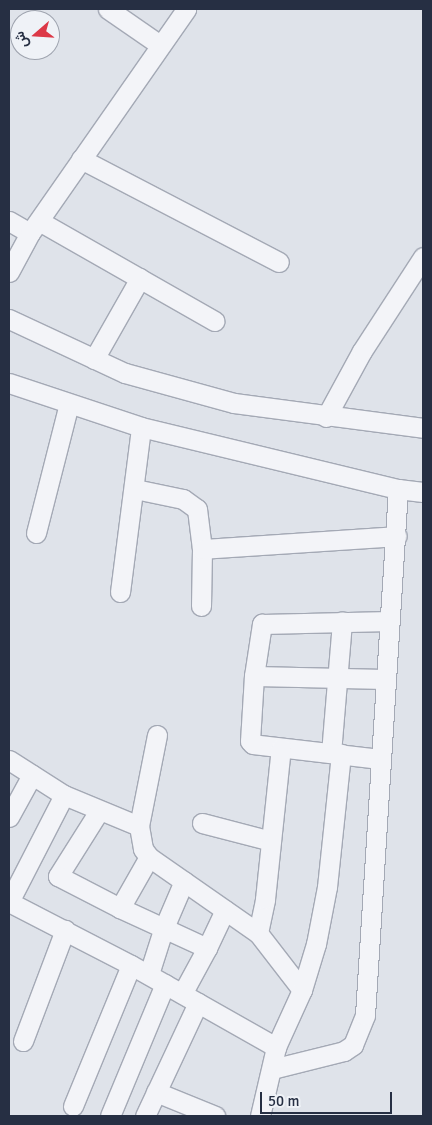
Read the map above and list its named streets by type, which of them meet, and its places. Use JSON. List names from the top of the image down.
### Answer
{
  "scale_bar": "50 m",
  "north": "left"
}
